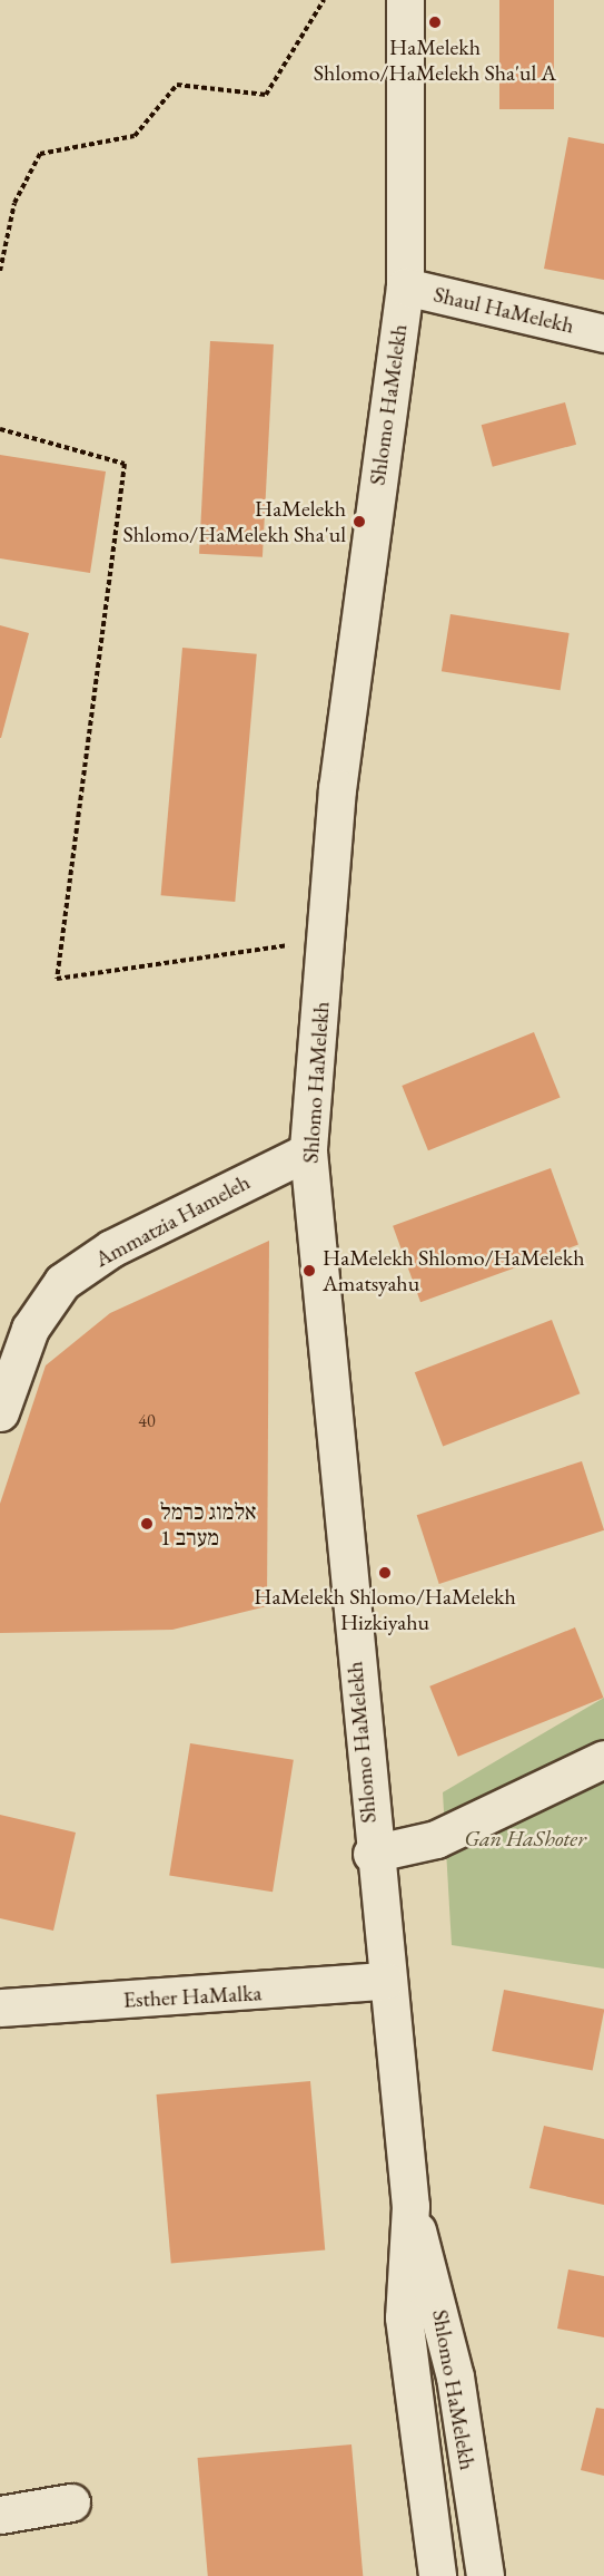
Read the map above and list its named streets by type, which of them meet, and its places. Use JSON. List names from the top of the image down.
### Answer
{
  "streets": {
    "street": [
      "Shaul HaMelekh",
      "Shlomo HaMelekh",
      "Ammatzia Hameleh",
      "Esther HaMalka"
    ]
  },
  "crossings": [
    ["Shaul HaMelekh", "Shlomo HaMelekh"],
    ["Shlomo HaMelekh", "Ammatzia Hameleh"],
    ["Shlomo HaMelekh", "Esther HaMalka"]
  ],
  "parks": ["Gan HaShoter"],
  "places": [
    "HaMelekh Shlomo/HaMelekh Sha'ul A",
    "HaMelekh Shlomo/HaMelekh Sha'ul",
    "HaMelekh Shlomo/HaMelekh Amatsyahu",
    "אלמוג כרמל מערב 1",
    "HaMelekh Shlomo/HaMelekh Hizkiyahu"
  ],
  "house_numbers": ["40"]
}
